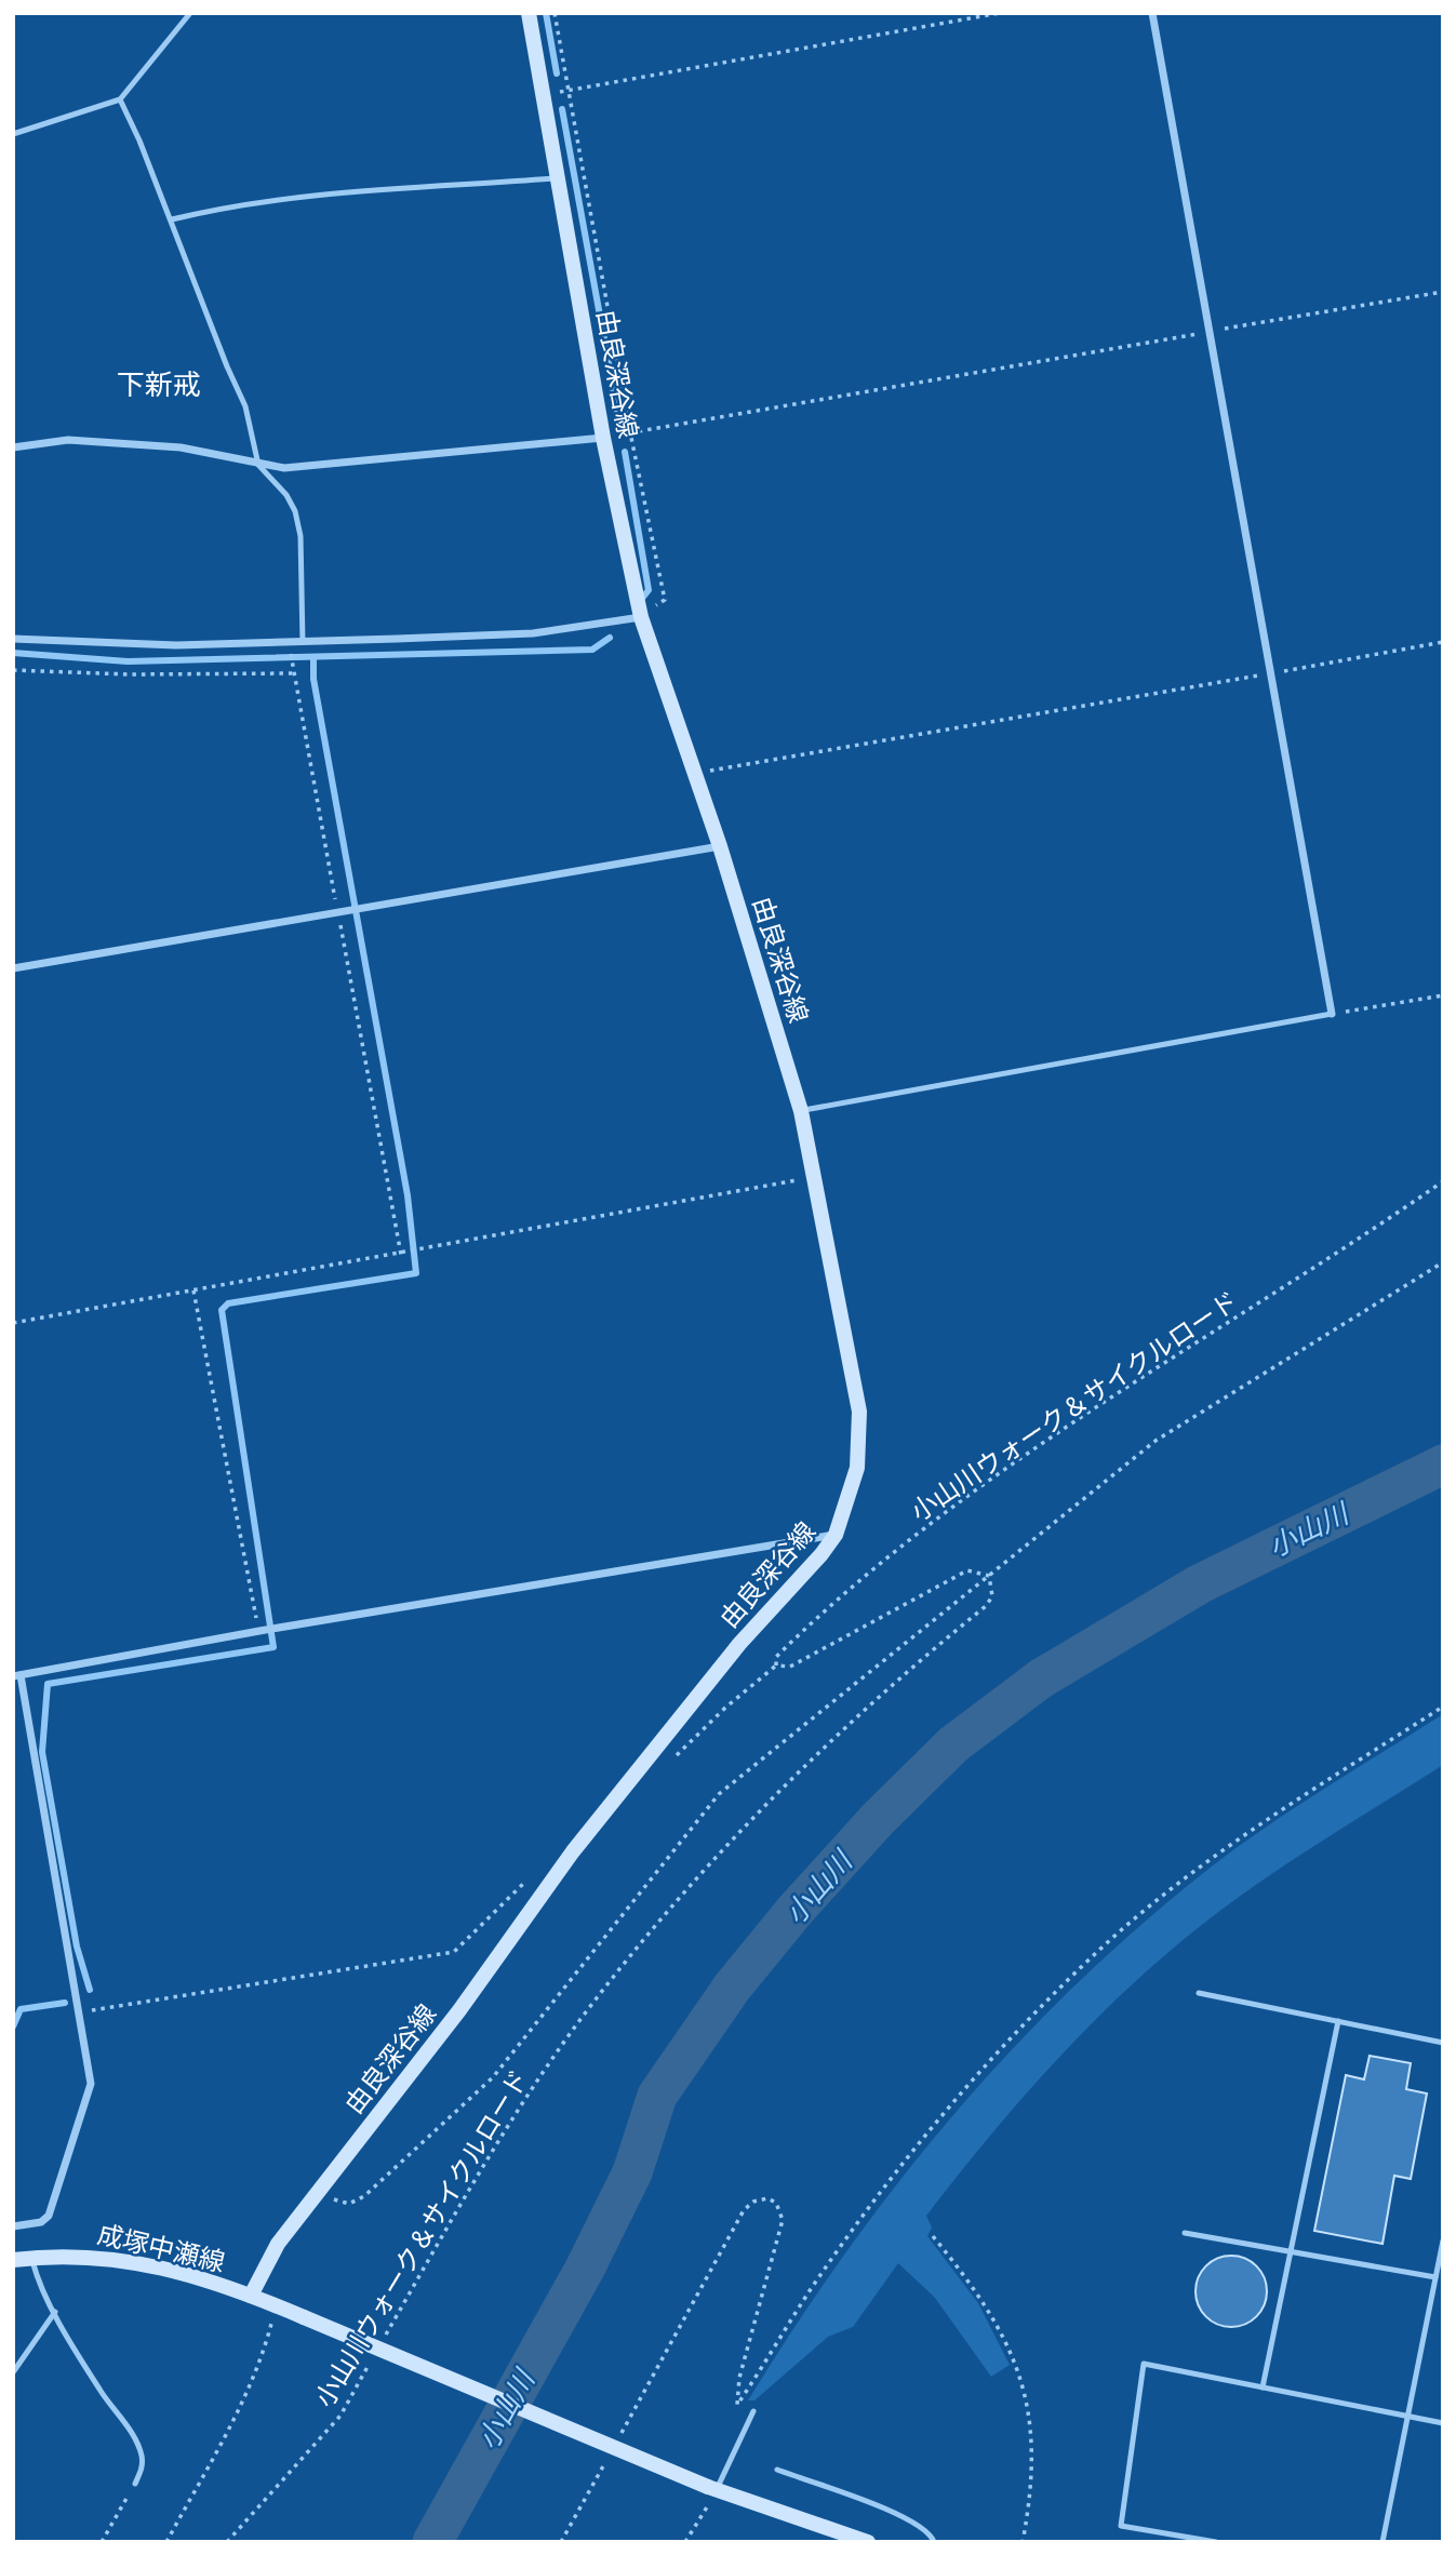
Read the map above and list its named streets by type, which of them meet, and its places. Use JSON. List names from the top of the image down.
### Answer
{
  "streets": {
    "main road": ["由良深谷線", "成塚中瀬線"],
    "path": ["小山川ウォーク＆サイクルロード"]
  },
  "crossings": [
    ["由良深谷線", "成塚中瀬線"]
  ],
  "districts": ["下新戒"],
  "water": ["小山川"]
}
